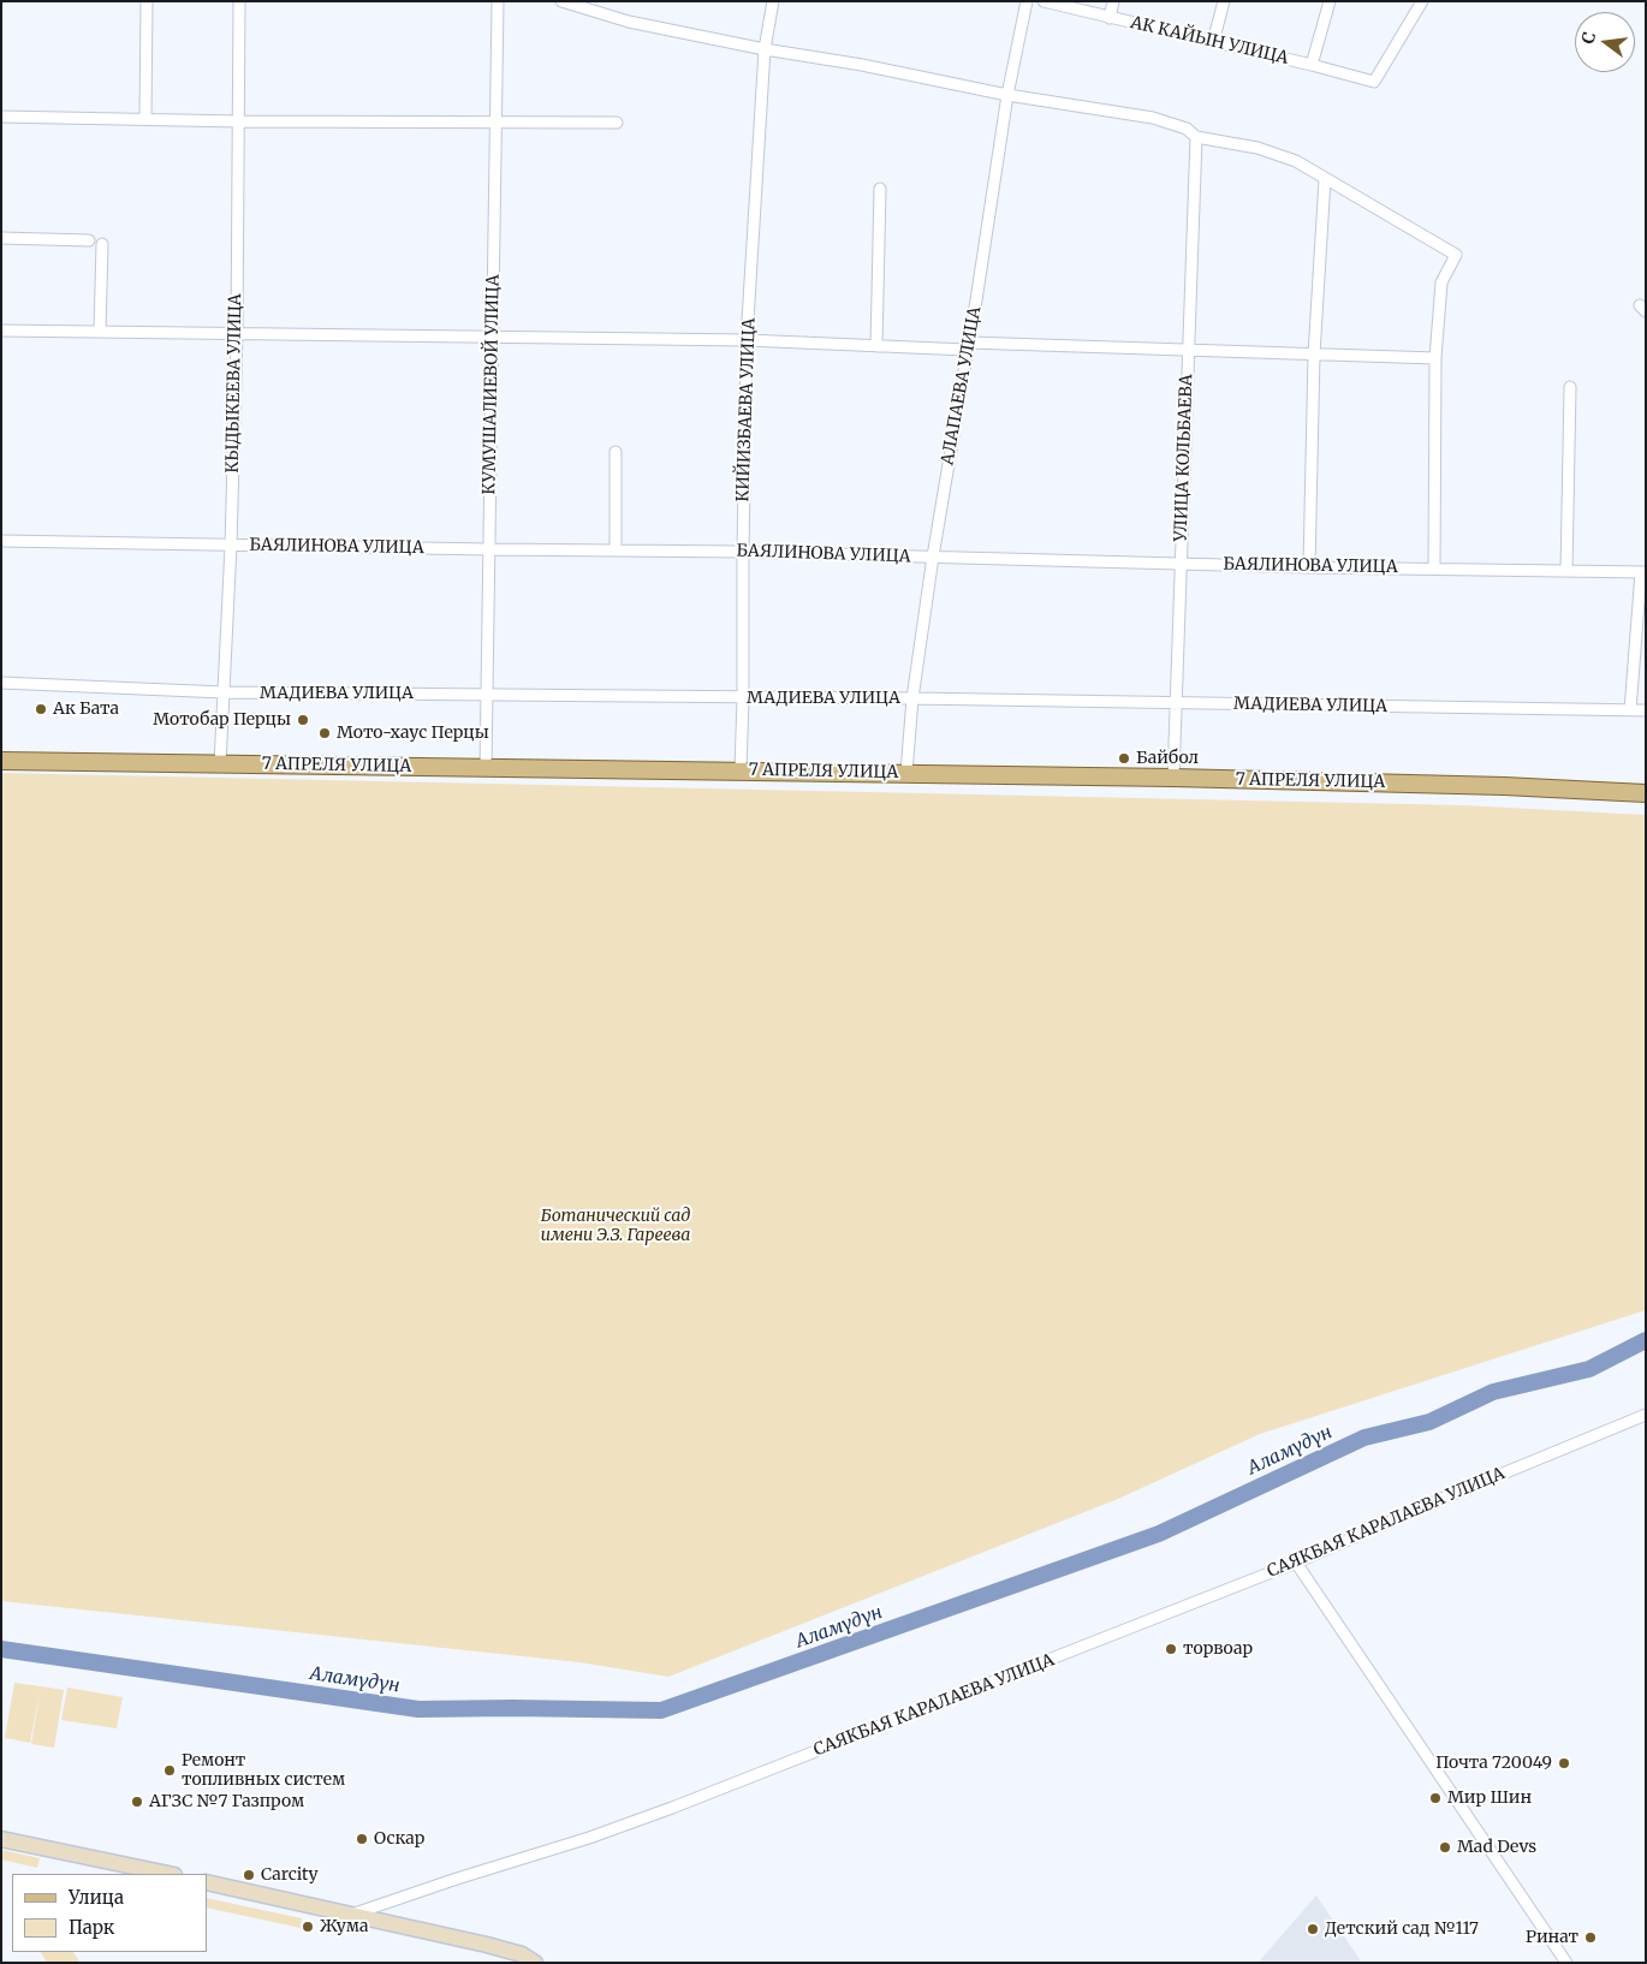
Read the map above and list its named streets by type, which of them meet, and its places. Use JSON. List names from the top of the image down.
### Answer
{
  "streets": {
    "main road": ["7 АПРЕЛЯ УЛИЦА"],
    "street": [
      "АК КАЙЫН УЛИЦА",
      "КЫДЫКЕЕВА УЛИЦА",
      "КУМУШАЛИЕВОЙ УЛИЦА",
      "АЛАПАЕВА УЛИЦА",
      "КИЙИЗБАЕВА УЛИЦА",
      "УЛИЦА КОЛЬБАЕВА",
      "БАЯЛИНОВА УЛИЦА",
      "МАДИЕВА УЛИЦА",
      "САЯКБАЯ КАРАЛАЕВА УЛИЦА"
    ]
  },
  "crossings": [
    ["КЫДЫКЕЕВА УЛИЦА", "БАЯЛИНОВА УЛИЦА"],
    ["КЫДЫКЕЕВА УЛИЦА", "МАДИЕВА УЛИЦА"],
    ["КЫДЫКЕЕВА УЛИЦА", "7 АПРЕЛЯ УЛИЦА"],
    ["КУМУШАЛИЕВОЙ УЛИЦА", "БАЯЛИНОВА УЛИЦА"],
    ["КУМУШАЛИЕВОЙ УЛИЦА", "МАДИЕВА УЛИЦА"],
    ["КУМУШАЛИЕВОЙ УЛИЦА", "7 АПРЕЛЯ УЛИЦА"],
    ["АЛАПАЕВА УЛИЦА", "БАЯЛИНОВА УЛИЦА"],
    ["АЛАПАЕВА УЛИЦА", "МАДИЕВА УЛИЦА"],
    ["АЛАПАЕВА УЛИЦА", "7 АПРЕЛЯ УЛИЦА"],
    ["КИЙИЗБАЕВА УЛИЦА", "БАЯЛИНОВА УЛИЦА"],
    ["КИЙИЗБАЕВА УЛИЦА", "МАДИЕВА УЛИЦА"],
    ["КИЙИЗБАЕВА УЛИЦА", "7 АПРЕЛЯ УЛИЦА"],
    ["УЛИЦА КОЛЬБАЕВА", "БАЯЛИНОВА УЛИЦА"],
    ["УЛИЦА КОЛЬБАЕВА", "МАДИЕВА УЛИЦА"],
    ["УЛИЦА КОЛЬБАЕВА", "7 АПРЕЛЯ УЛИЦА"]
  ],
  "water": ["Аламүдүн"],
  "parks": ["Ботанический сад имени Э.З. Гареева"],
  "places": [
    "Ак Бата",
    "Мотобар Перцы",
    "Мото-хаус Перцы",
    "Байбол",
    "торвоар",
    "Почта 720049",
    "Ремонт топливных систем",
    "Мир Шин",
    "АГЗС №7 Газпром",
    "Оскар",
    "Mad Devs",
    "Carcity",
    "Жума",
    "Детский сад №117",
    "Ринат"
  ],
  "legend": ["Улица", "Парк"],
  "north": "left"
}
